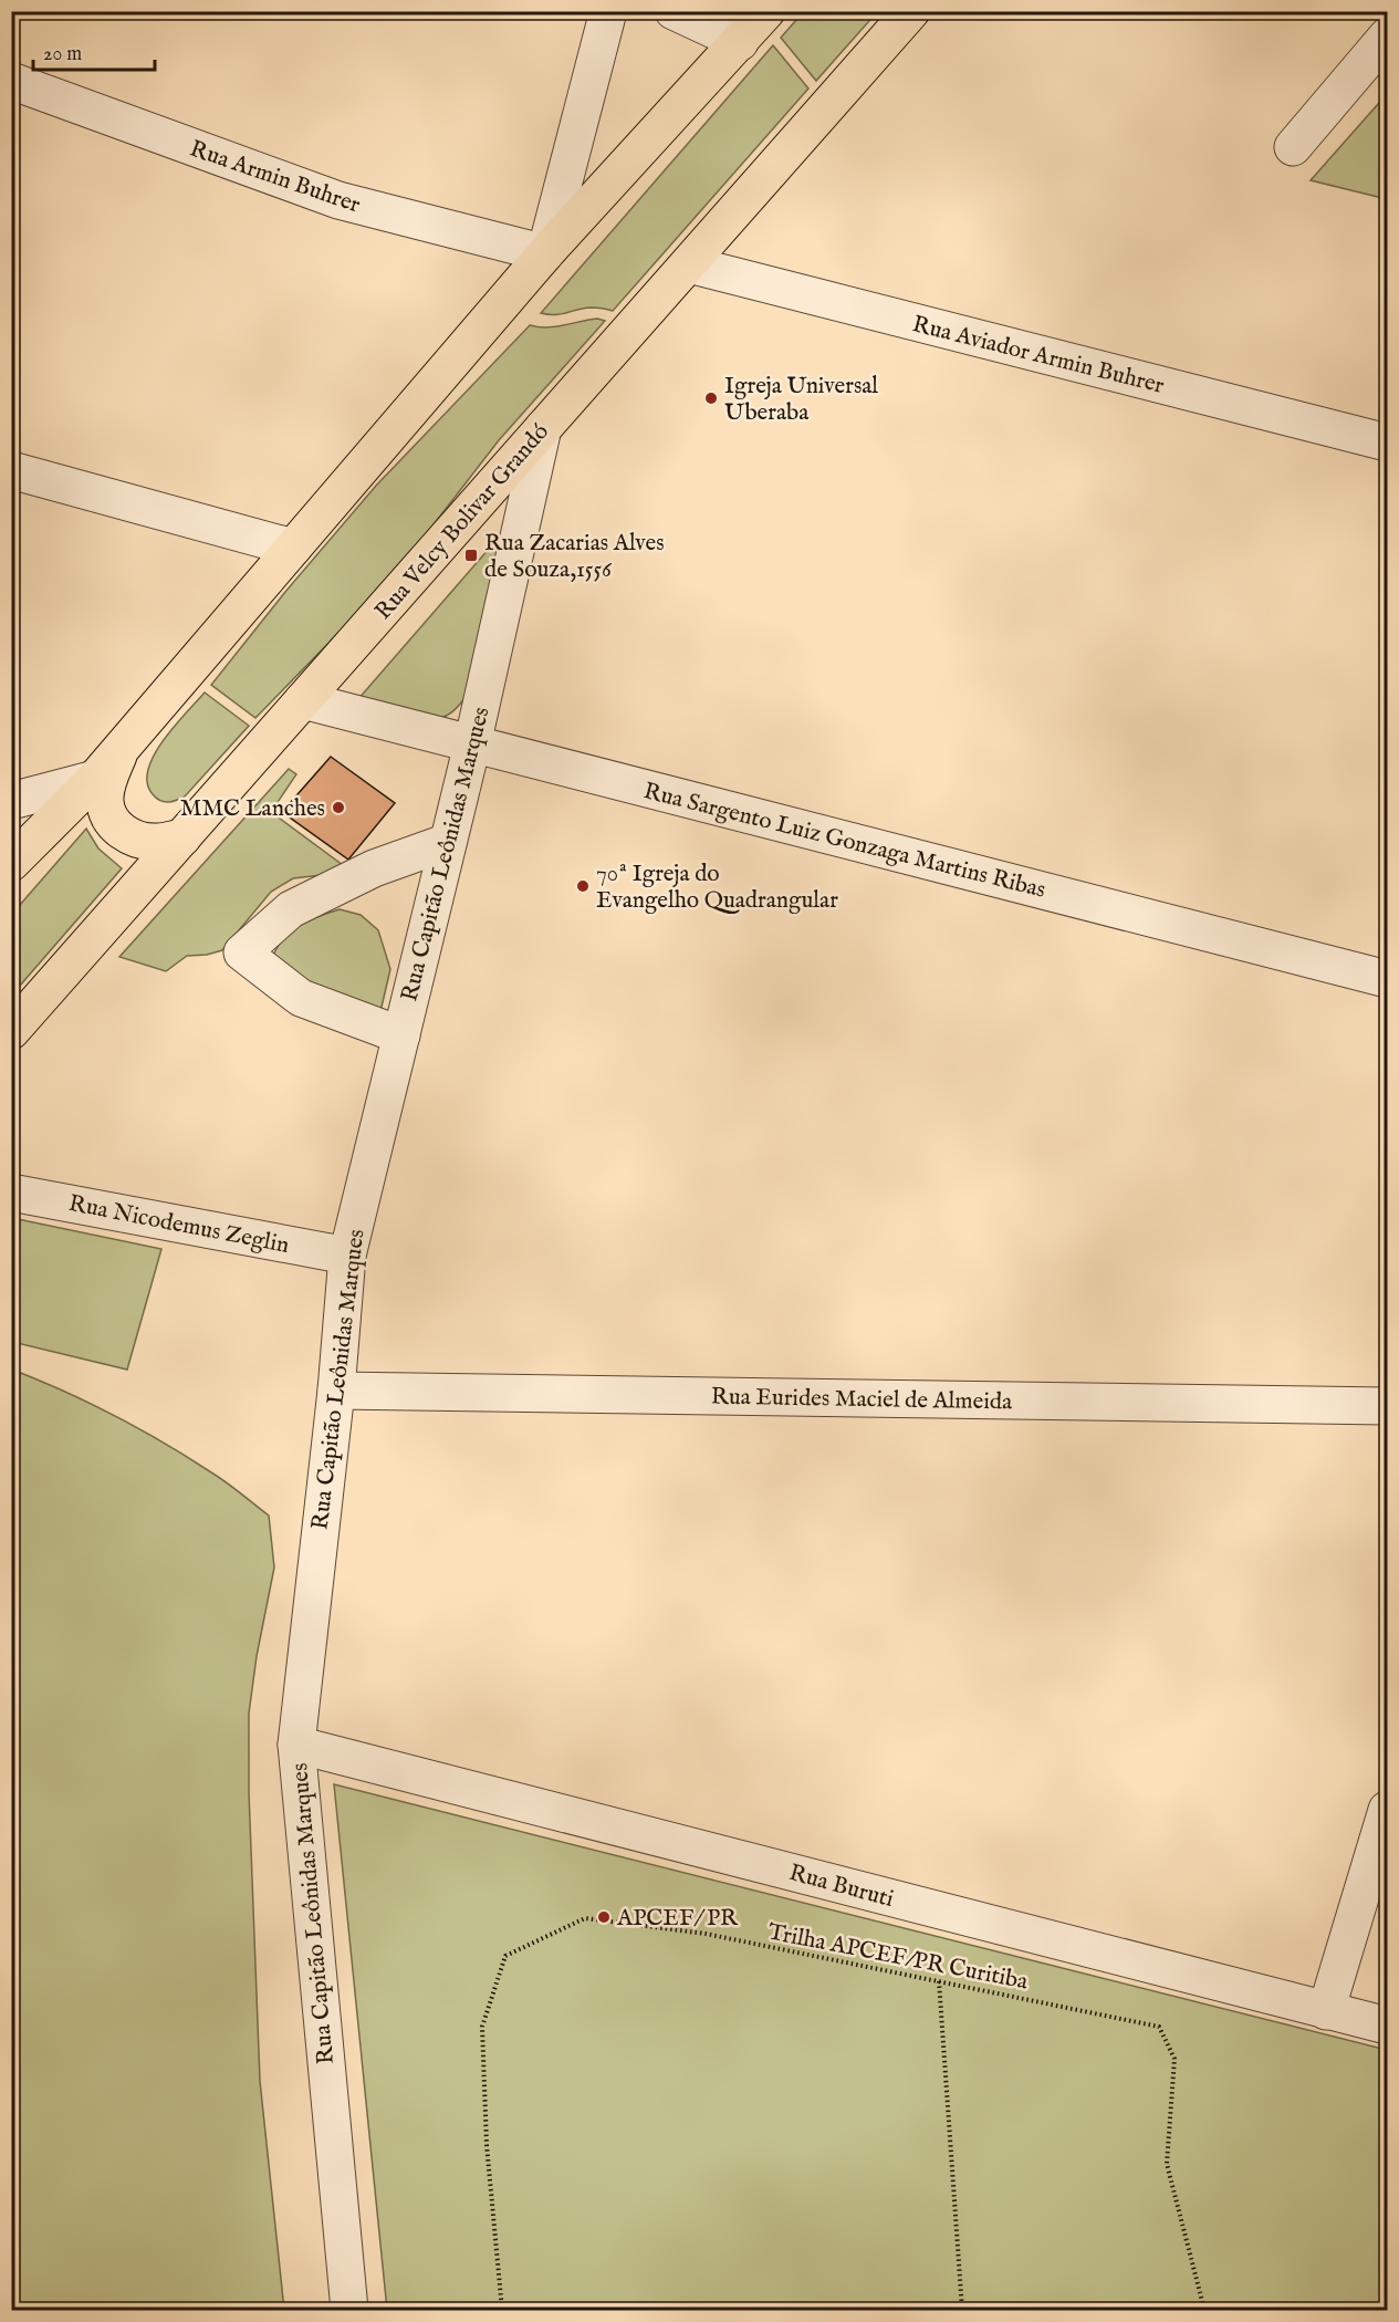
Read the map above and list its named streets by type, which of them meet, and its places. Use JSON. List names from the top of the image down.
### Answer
{
  "streets": {
    "main road": ["Rua Velcy Bolivar Grandó"],
    "street": [
      "Rua Armin Buhrer",
      "Rua Aviador Armin Buhrer",
      "Rua Sargento Luiz Gonzaga Martins Ribas",
      "Rua Capitão Leônidas Marques",
      "Rua Nicodemus Zeglin",
      "Rua Eurides Maciel de Almeida",
      "Rua Buruti"
    ],
    "path": ["Trilha APCEF/PR Curitiba"]
  },
  "crossings": [
    ["Rua Aviador Armin Buhrer", "Rua Velcy Bolivar Grandó"],
    ["Rua Velcy Bolivar Grandó", "Rua Sargento Luiz Gonzaga Martins Ribas"],
    ["Rua Velcy Bolivar Grandó", "Rua Capitão Leônidas Marques"],
    ["Rua Sargento Luiz Gonzaga Martins Ribas", "Rua Capitão Leônidas Marques"],
    ["Rua Capitão Leônidas Marques", "Rua Nicodemus Zeglin"],
    ["Rua Capitão Leônidas Marques", "Rua Eurides Maciel de Almeida"],
    ["Rua Capitão Leônidas Marques", "Rua Buruti"]
  ],
  "places": {
    "other": [
      "Igreja Universal Uberaba",
      "MMC Lanches",
      "70ª Igreja do Evangelho Quadrangular",
      "APCEF/ PR"
    ],
    "transit": ["Rua Zacarias Alves de Souza,1556"]
  },
  "scale_bar": "20 m"
}
